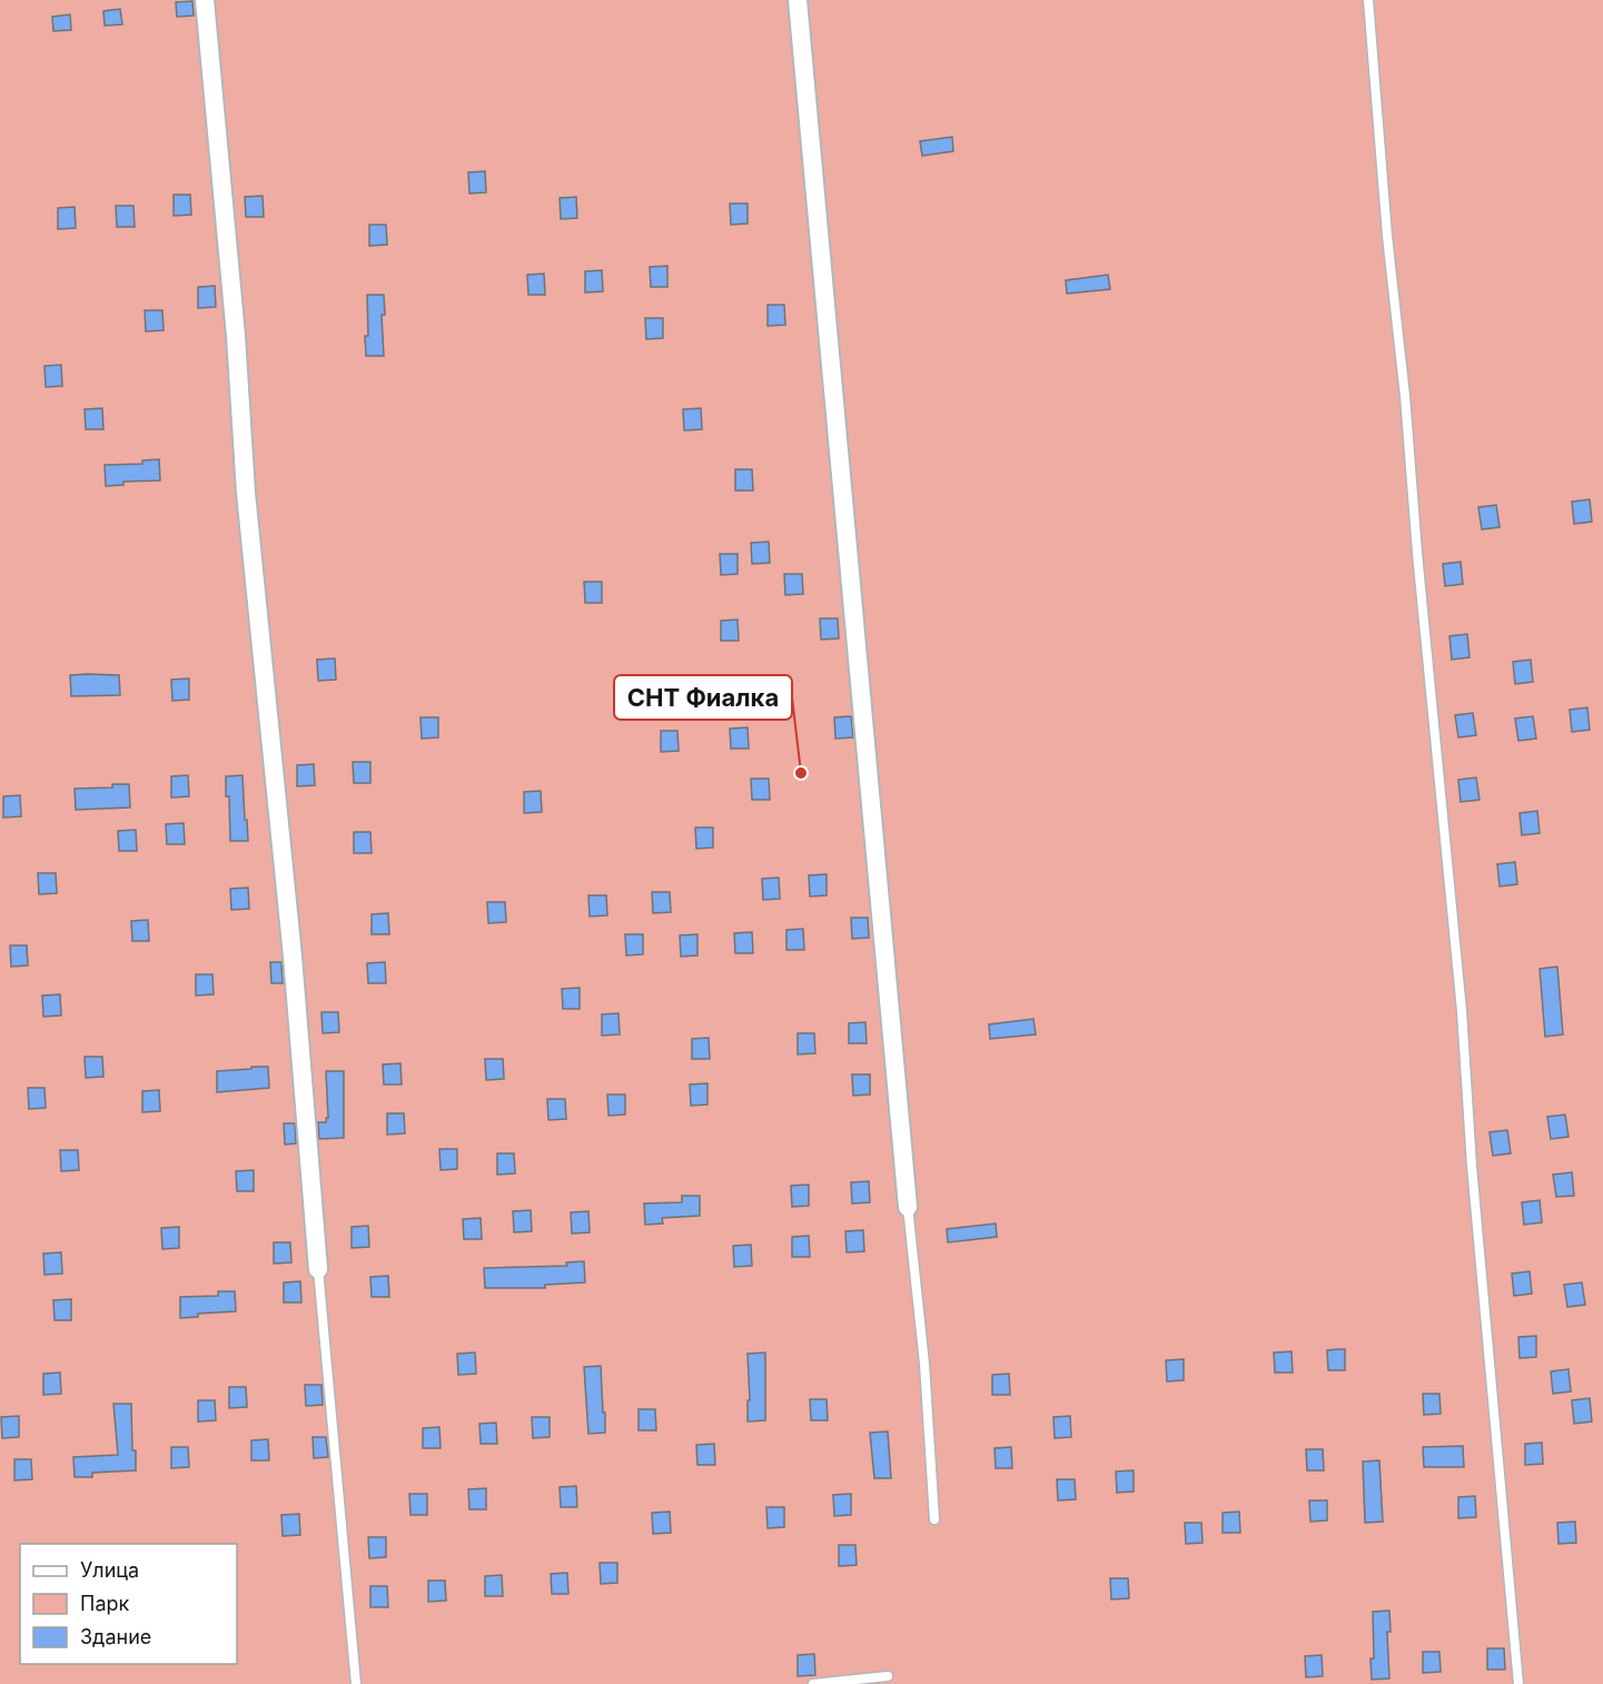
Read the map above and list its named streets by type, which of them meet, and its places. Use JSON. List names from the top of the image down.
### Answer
{
  "places": ["СНТ Фиалка"],
  "legend": ["Улица", "Парк", "Здание"]
}
